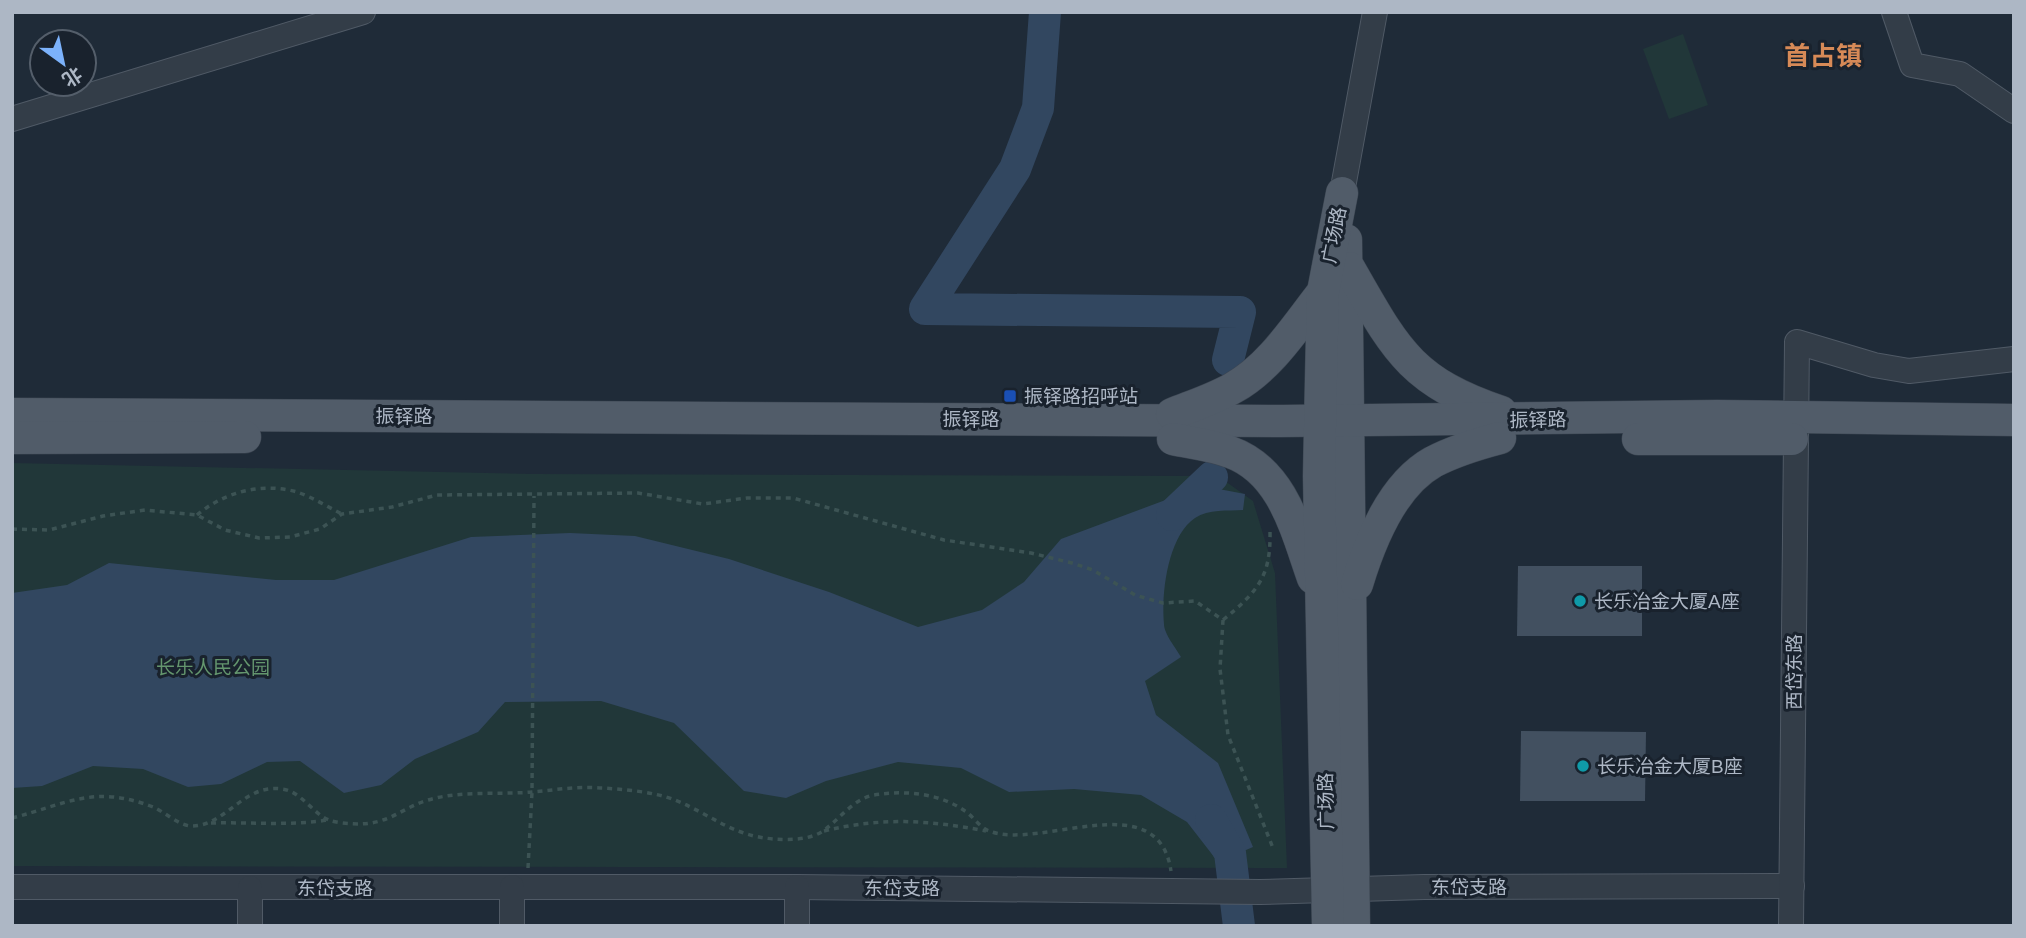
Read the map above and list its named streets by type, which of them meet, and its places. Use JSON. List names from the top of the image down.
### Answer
{
  "streets": {
    "main road": ["广场路", "振铎路"],
    "street": ["西岱东路", "东岱支路"]
  },
  "crossings": [
    ["广场路", "振铎路"],
    ["广场路", "东岱支路"],
    ["振铎路", "西岱东路"],
    ["西岱东路", "东岱支路"]
  ],
  "districts": ["首占镇"],
  "parks": ["长乐人民公园"],
  "places": {
    "transit": ["振铎路招呼站"],
    "other": ["长乐冶金大厦A座", "长乐冶金大厦B座"]
  },
  "north": "bottom right"
}
